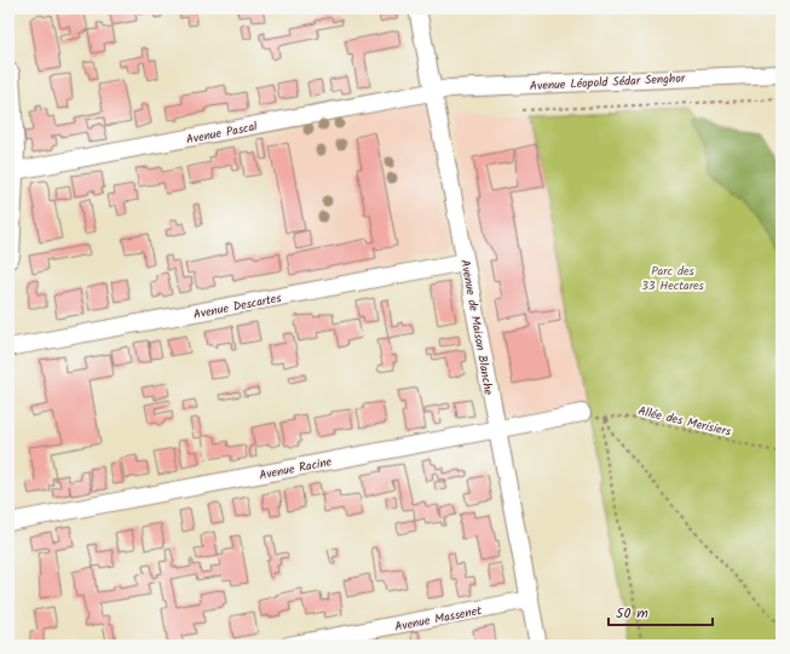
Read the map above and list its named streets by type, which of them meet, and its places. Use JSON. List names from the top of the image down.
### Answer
{
  "streets": {
    "street": [
      "Avenue Léopold Sédar Senghor",
      "Avenue Pascal",
      "Avenue Descartes",
      "Avenue de Maison Blanche",
      "Avenue Racine",
      "Avenue Massenet"
    ],
    "path": ["Allée des Merisiers"]
  },
  "crossings": [
    ["Avenue Léopold Sédar Senghor", "Avenue Pascal"],
    ["Avenue Léopold Sédar Senghor", "Avenue de Maison Blanche"],
    ["Avenue Pascal", "Avenue de Maison Blanche"],
    ["Avenue Descartes", "Avenue de Maison Blanche"],
    ["Avenue de Maison Blanche", "Avenue Racine"],
    ["Avenue de Maison Blanche", "Avenue Massenet"],
    ["Allée des Merisiers", "Avenue Racine"]
  ],
  "parks": ["Parc des 33 Hectares"],
  "scale_bar": "50 m"
}
